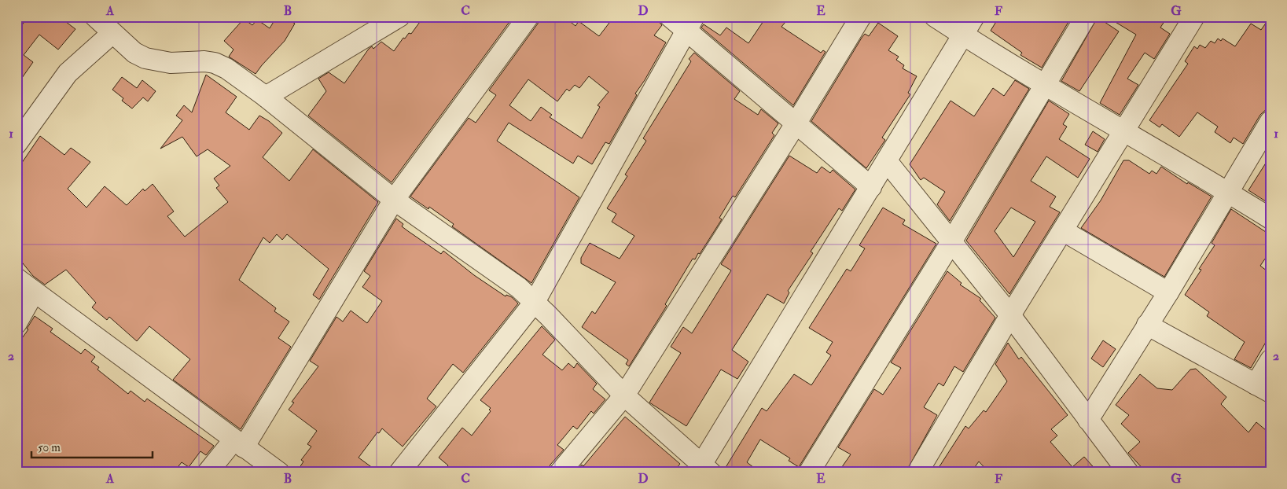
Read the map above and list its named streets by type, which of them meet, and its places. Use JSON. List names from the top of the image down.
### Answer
{
  "scale_bar": "50 m",
  "grid": {
    "columns": [
      "A",
      "B",
      "C",
      "D",
      "E",
      "F",
      "G"
    ],
    "rows": ["1", "2"]
  }
}
